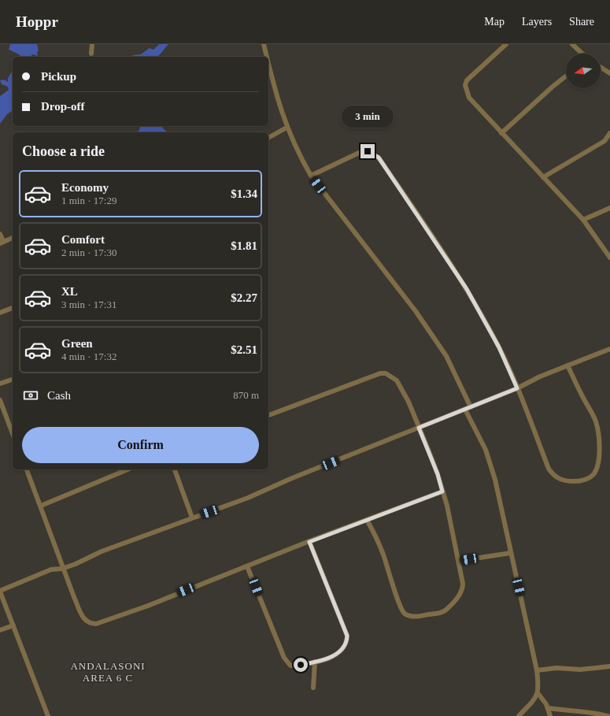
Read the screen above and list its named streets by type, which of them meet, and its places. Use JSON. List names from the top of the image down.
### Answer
{
  "districts": ["ANDALASONI AREA 6 C"],
  "north": "left",
  "page": {
    "header": "Hoppr",
    "nav": ["Map", "Layers", "Share"],
    "banner": ["Pickup", "Drop-off"],
    "bubble": "3 min",
    "heading": "Choose a ride",
    "list": [
      {
        "name": "Economy",
        "note": "1 min · 17:29",
        "value": "$1.34"
      },
      {
        "name": "Comfort",
        "note": "2 min · 17:30",
        "value": "$1.81"
      },
      {
        "name": "XL",
        "note": "3 min · 17:31",
        "value": "$2.27"
      },
      {
        "name": "Green",
        "note": "4 min · 17:32",
        "value": "$2.51"
      }
    ],
    "pay": ["Cash", "870 m"],
    "buttons": "Confirm"
  }
}
